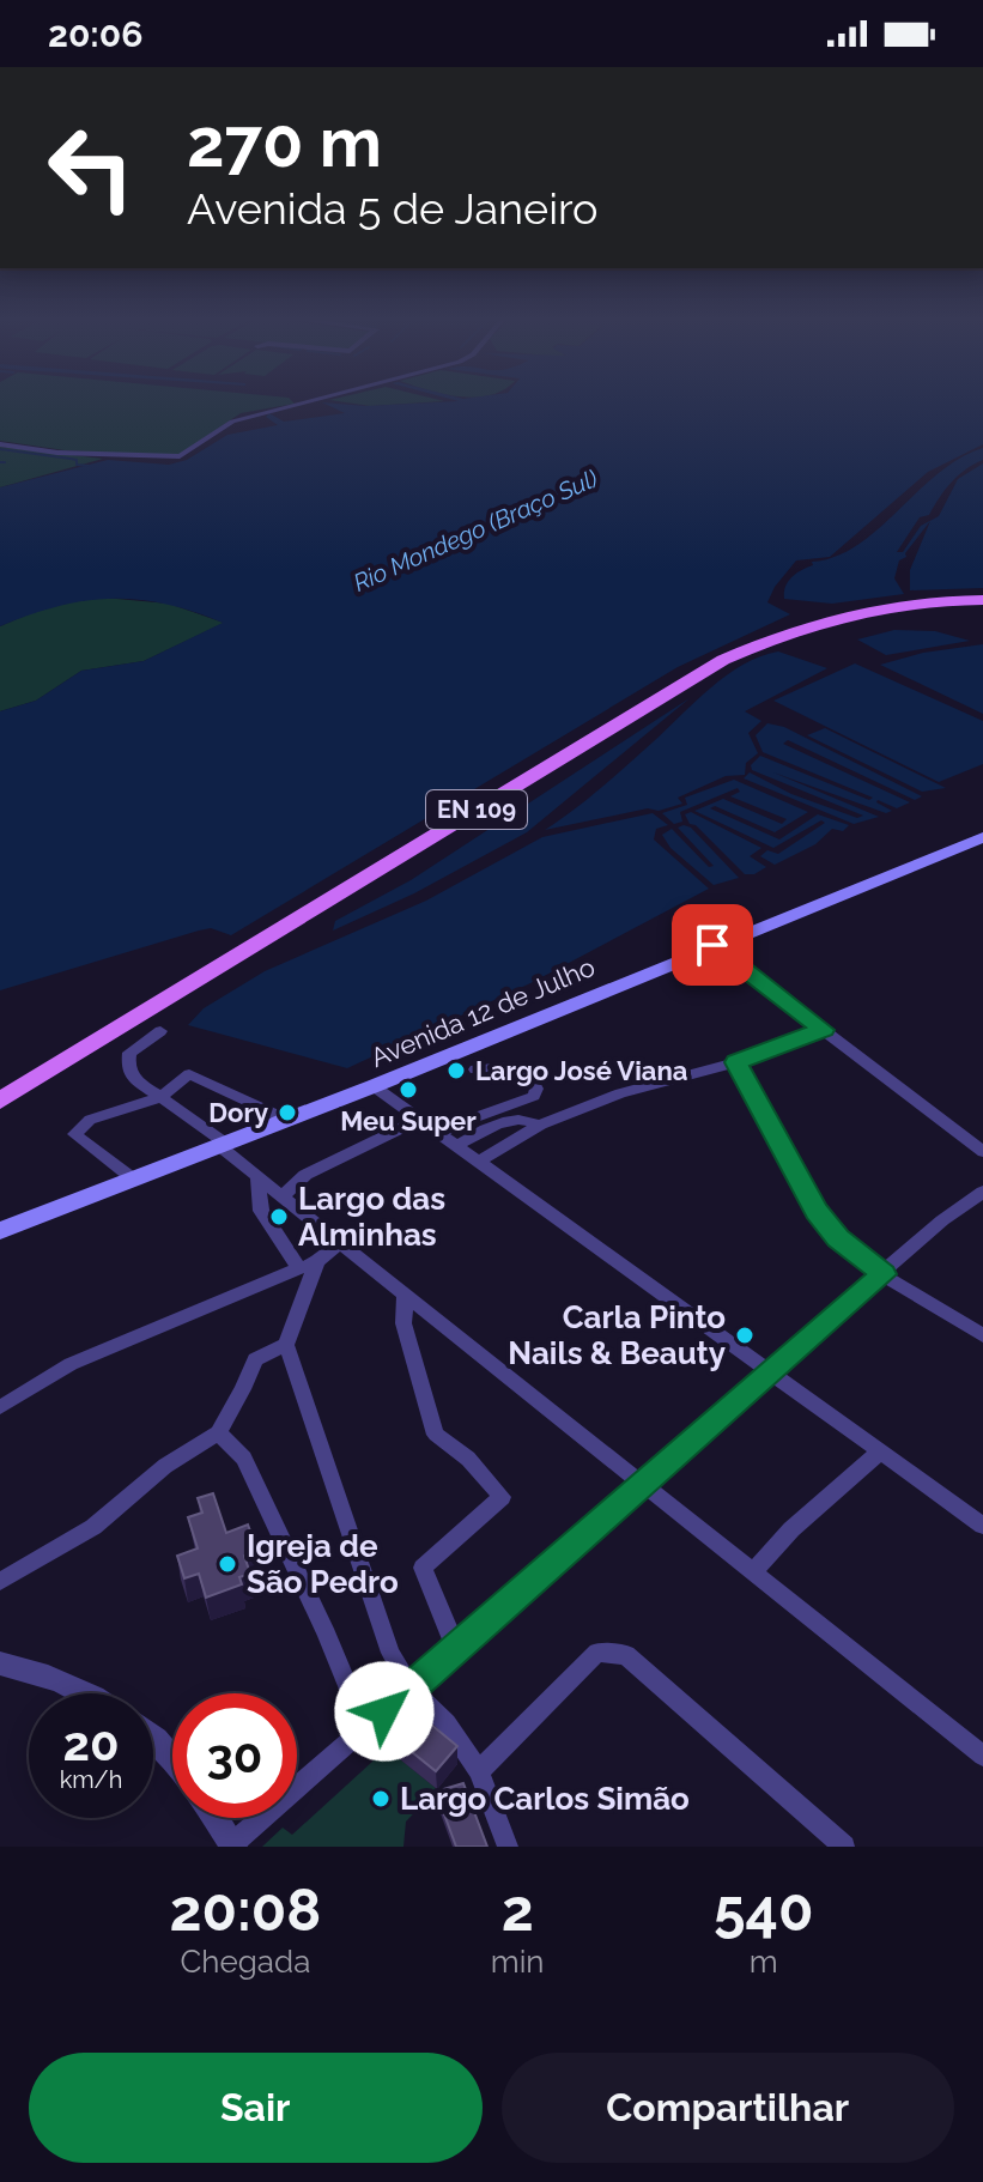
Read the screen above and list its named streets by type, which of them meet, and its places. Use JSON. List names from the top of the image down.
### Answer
{
  "streets": {
    "main road": ["EN 109", "Avenida 12 de Julho"]
  },
  "water": ["Rio Mondego (Braço Sul)"],
  "places": [
    "Largo José Viana",
    "Meu Super",
    "Dory",
    "Largo das Alminhas",
    "Carla Pinto Nails & Beauty",
    "Igreja de São Pedro",
    "Largo Carlos Simão"
  ],
  "page": {
    "status": "20:06",
    "turn": ["270 m", "Avenida 5 de Janeiro"],
    "speed": "20 km/h",
    "limit": "30",
    "eta": [
      "20:08",
      "Chegada",
      "2",
      "min",
      "540",
      "m"
    ],
    "buttons": ["Sair", "Compartilhar"]
  }
}
